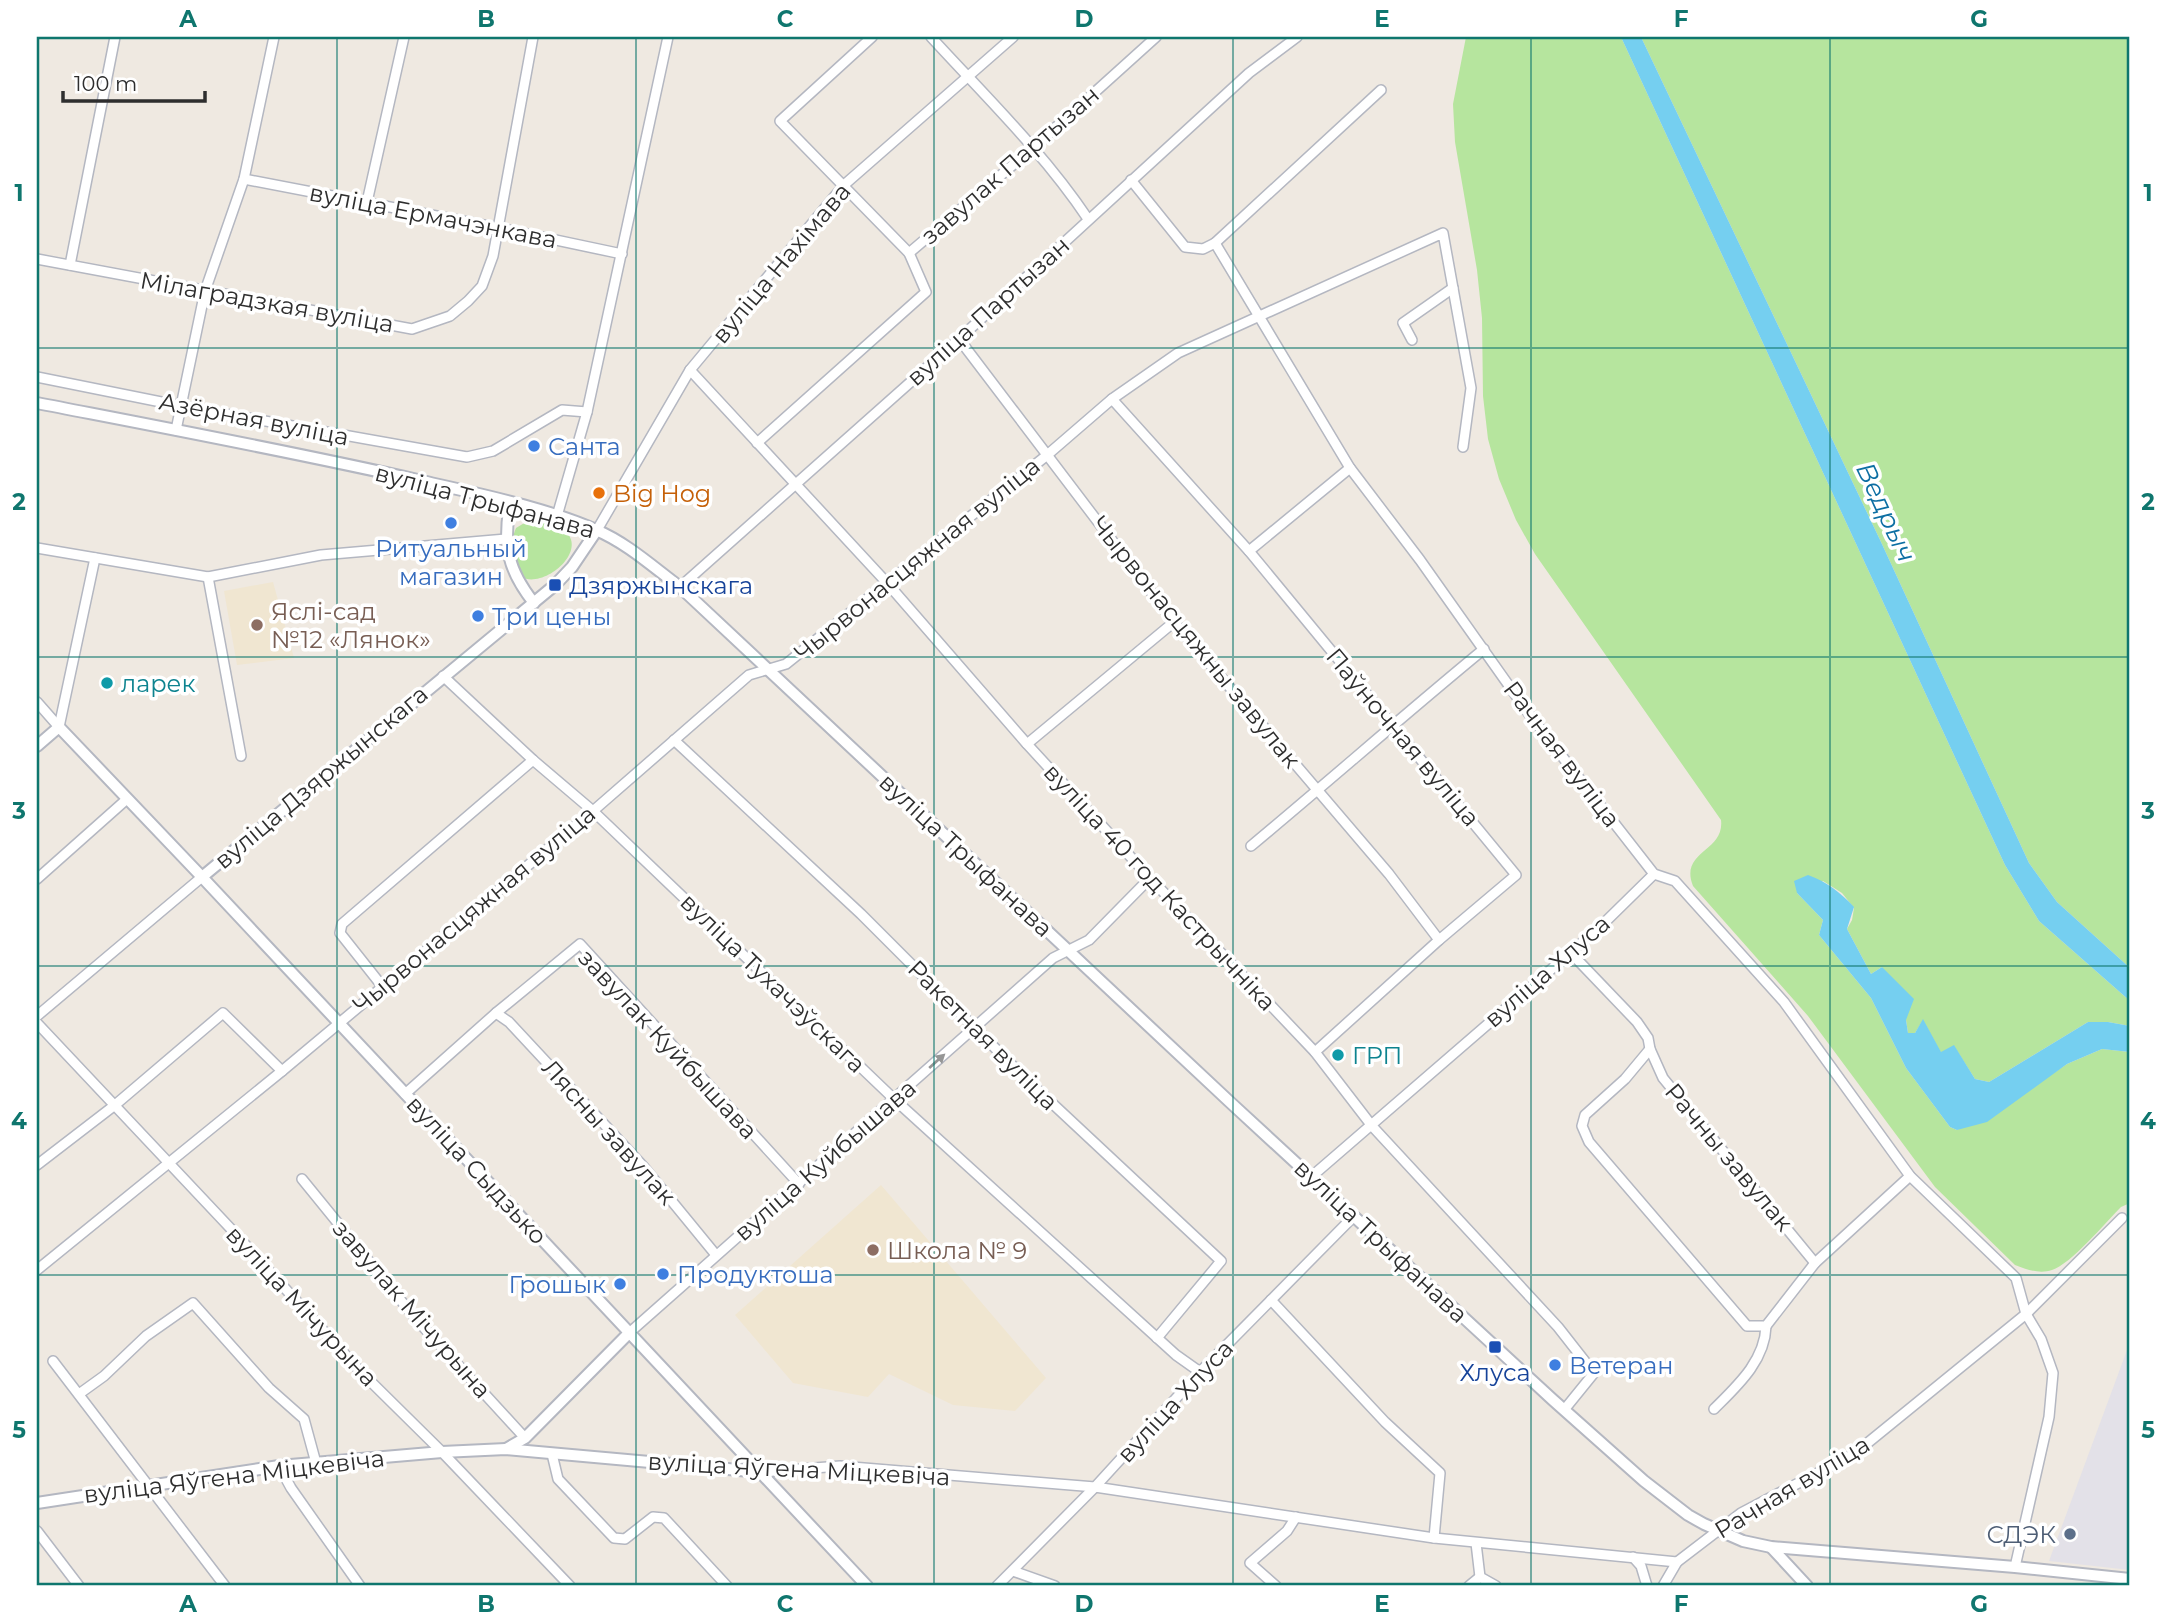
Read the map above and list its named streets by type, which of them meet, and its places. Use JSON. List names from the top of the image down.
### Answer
{
  "streets": {
    "street": [
      "завулак Партызан",
      "вуліца Ермачэнкава",
      "вуліца Нахімава",
      "Мілаградзкая вуліца",
      "вуліца Партызан",
      "Азёрная вуліца",
      "вуліца Трыфанава",
      "Чырвонасцяжная вуліца",
      "Чырвонасцяжны завулак",
      "Паўночная вуліца",
      "Рачная вуліца",
      "вуліца Дзяржынскага",
      "вуліца 40 год Кастрычніка",
      "вуліца Хлуса",
      "вуліца Тухачэўскага",
      "Ракетная вуліца",
      "завулак Куйбышава",
      "Лясны завулак",
      "Рачны завулак",
      "вуліца Куйбышава",
      "вуліца Сыдзько",
      "вуліца Мічурына",
      "завулак Мічурына",
      "вуліца Яўгена Міцкевіча"
    ]
  },
  "crossings": [
    ["завулак Партызан", "вуліца 40 год Кастрычніка"],
    ["вуліца Ермачэнкава", "Мілаградзкая вуліца"],
    ["вуліца Нахімава", "вуліца Трыфанава"],
    ["вуліца Нахімава", "вуліца Дзяржынскага"],
    ["вуліца Нахімава", "вуліца 40 год Кастрычніка"],
    ["вуліца Партызан", "вуліца Трыфанава"],
    ["вуліца Партызан", "Чырвонасцяжны завулак"],
    ["вуліца Партызан", "вуліца 40 год Кастрычніка"],
    ["вуліца Трыфанава", "Чырвонасцяжная вуліца"],
    ["вуліца Трыфанава", "Рачная вуліца"],
    ["вуліца Трыфанава", "вуліца Дзяржынскага"],
    ["вуліца Трыфанава", "вуліца 40 год Кастрычніка"],
    ["вуліца Трыфанава", "вуліца Хлуса"],
    ["вуліца Трыфанава", "вуліца Куйбышава"],
    ["Чырвонасцяжная вуліца", "Чырвонасцяжны завулак"],
    ["Чырвонасцяжная вуліца", "Паўночная вуліца"],
    ["Чырвонасцяжная вуліца", "Рачная вуліца"],
    ["Чырвонасцяжная вуліца", "вуліца 40 год Кастрычніка"],
    ["Чырвонасцяжная вуліца", "вуліца Тухачэўскага"],
    ["Чырвонасцяжная вуліца", "Ракетная вуліца"],
    ["Чырвонасцяжная вуліца", "вуліца Сыдзько"],
    ["Чырвонасцяжная вуліца", "вуліца Мічурына"],
    ["Чырвонасцяжны завулак", "Паўночная вуліца"],
    ["Паўночная вуліца", "вуліца 40 год Кастрычніка"],
    ["Рачная вуліца", "вуліца Хлуса"],
    ["Рачная вуліца", "вуліца Яўгена Міцкевіча"],
    ["вуліца Дзяржынскага", "вуліца Тухачэўскага"],
    ["вуліца Дзяржынскага", "вуліца Сыдзько"],
    ["вуліца 40 год Кастрычніка", "вуліца Хлуса"],
    ["вуліца 40 год Кастрычніка", "вуліца Куйбышава"],
    ["вуліца Хлуса", "вуліца Тухачэўскага"],
    ["вуліца Хлуса", "Рачны завулак"],
    ["вуліца Хлуса", "вуліца Яўгена Міцкевіча"],
    ["вуліца Тухачэўскага", "Ракетная вуліца"],
    ["вуліца Тухачэўскага", "вуліца Куйбышава"],
    ["Ракетная вуліца", "вуліца Куйбышава"],
    ["завулак Куйбышава", "Лясны завулак"],
    ["завулак Куйбышава", "вуліца Куйбышава"],
    ["завулак Куйбышава", "вуліца Сыдзько"],
    ["Лясны завулак", "вуліца Куйбышава"],
    ["вуліца Куйбышава", "вуліца Сыдзько"],
    ["вуліца Куйбышава", "завулак Мічурына"],
    ["вуліца Куйбышава", "вуліца Яўгена Міцкевіча"],
    ["вуліца Сыдзько", "вуліца Яўгена Міцкевіча"],
    ["вуліца Мічурына", "вуліца Яўгена Міцкевіча"]
  ],
  "water": ["Ведрыч"],
  "places": {
    "other": [
      "Санта",
      "Big Hog",
      "Ритуальный магазин",
      "Три цены",
      "Яслі-сад №12 «Лянок»",
      "ларек",
      "ГРП",
      "Школа № 9",
      "Продуктоша",
      "Грошык",
      "Ветеран",
      "СДЭК"
    ],
    "transit": ["Дзяржынскага", "Хлуса"]
  },
  "scale_bar": "100 m",
  "grid": {
    "columns": [
      "A",
      "B",
      "C",
      "D",
      "E",
      "F",
      "G"
    ],
    "rows": [
      "1",
      "2",
      "3",
      "4",
      "5"
    ]
  }
}
